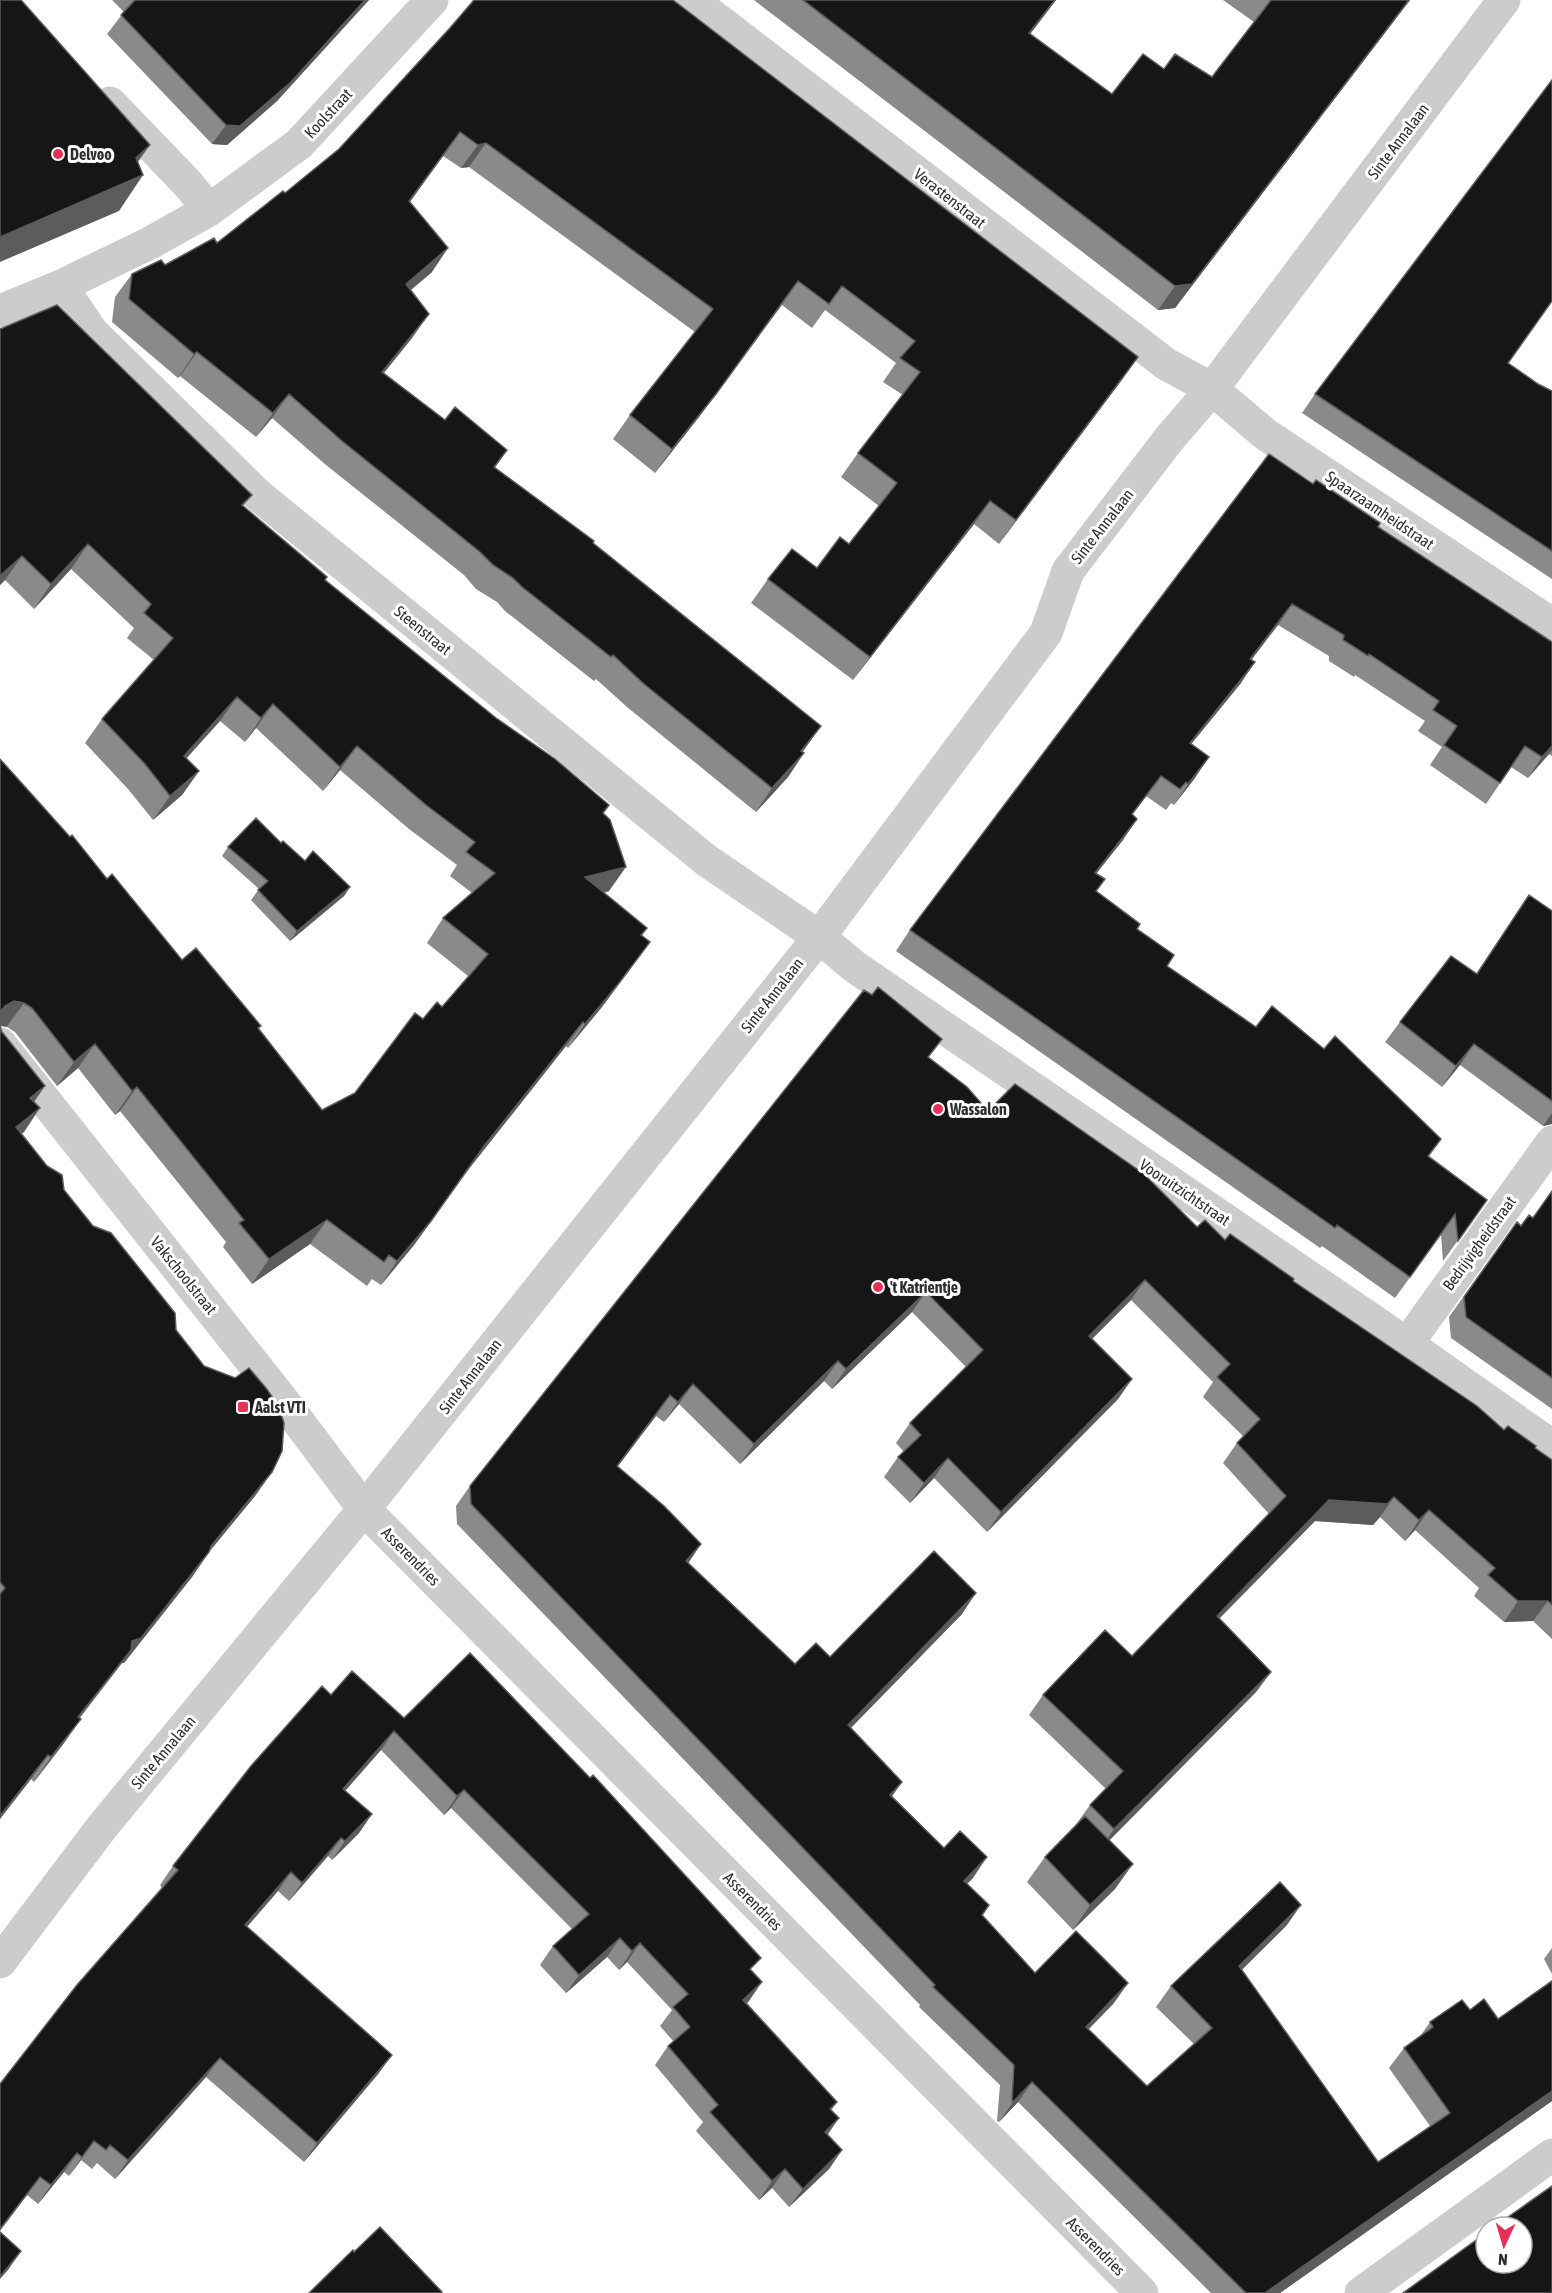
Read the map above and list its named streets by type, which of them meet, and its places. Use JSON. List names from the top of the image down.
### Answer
{
  "streets": {
    "street": [
      "Koolstraat",
      "Sinte Annalaan",
      "Verastenstraat",
      "Spaarzaamheidstraat",
      "Steenstraat",
      "Vooruitzichtstraat",
      "Bedrijvigheidstraat",
      "Vakschoolstraat",
      "Asserendries"
    ]
  },
  "crossings": [
    ["Koolstraat", "Steenstraat"],
    ["Sinte Annalaan", "Verastenstraat"],
    ["Sinte Annalaan", "Spaarzaamheidstraat"],
    ["Sinte Annalaan", "Steenstraat"],
    ["Sinte Annalaan", "Vooruitzichtstraat"],
    ["Sinte Annalaan", "Vakschoolstraat"],
    ["Sinte Annalaan", "Asserendries"],
    ["Verastenstraat", "Spaarzaamheidstraat"],
    ["Steenstraat", "Vooruitzichtstraat"],
    ["Vooruitzichtstraat", "Bedrijvigheidstraat"],
    ["Vakschoolstraat", "Asserendries"]
  ],
  "places": {
    "other": ["Delvoo", "Wassalon", "'t Katrientje"],
    "transit": ["Aalst VTI"]
  },
  "north": "bottom"
}
